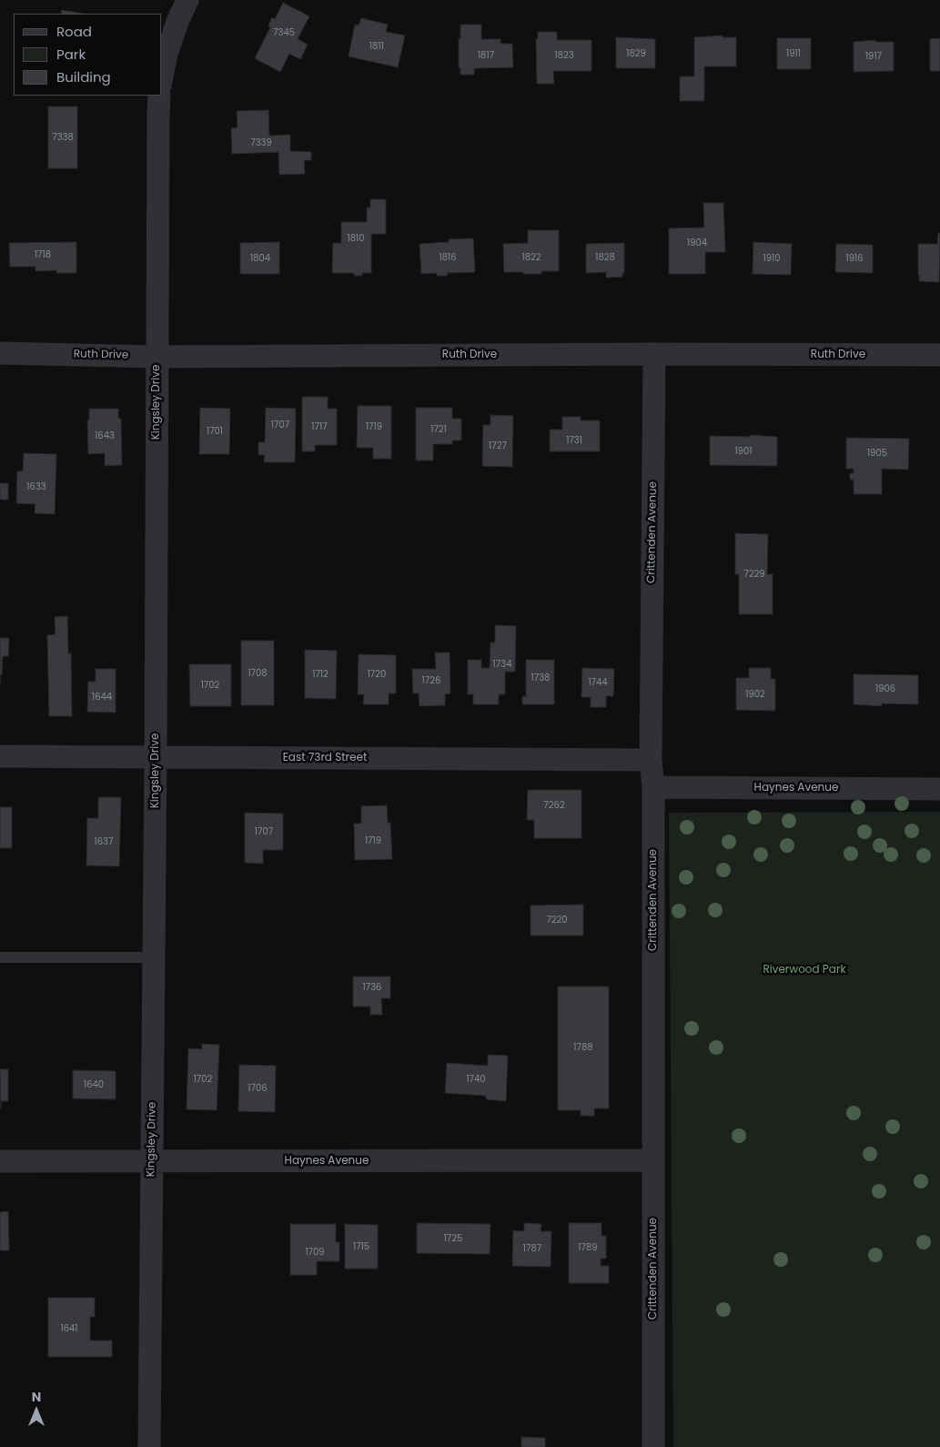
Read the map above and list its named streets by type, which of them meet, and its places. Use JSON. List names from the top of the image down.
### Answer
{
  "streets": {
    "street": [
      "Ruth Drive",
      "Kingsley Drive",
      "Crittenden Avenue",
      "East 73rd Street",
      "Haynes Avenue"
    ]
  },
  "crossings": [
    ["Ruth Drive", "Kingsley Drive"],
    ["Ruth Drive", "Crittenden Avenue"],
    ["Kingsley Drive", "East 73rd Street"],
    ["Kingsley Drive", "Haynes Avenue"],
    ["Crittenden Avenue", "East 73rd Street"],
    ["Crittenden Avenue", "Haynes Avenue"]
  ],
  "parks": ["Riverwood Park"],
  "house_numbers": [
    "7345",
    "1811",
    "1829",
    "1911",
    "1817",
    "1823",
    "1917",
    "7338",
    "7339",
    "1810",
    "1904",
    "1718",
    "1816",
    "1822",
    "1828",
    "1804",
    "1910",
    "1916",
    "1707",
    "1717",
    "1719",
    "1721",
    "1701",
    "1643",
    "1731",
    "1727",
    "1901",
    "1905",
    "1633",
    "7229",
    "1734",
    "1708",
    "1712",
    "1720",
    "1738",
    "1726",
    "1744",
    "1702",
    "1906",
    "1902",
    "1644",
    "7262",
    "1707",
    "1719",
    "1637",
    "7220",
    "1736",
    "1788",
    "1702",
    "1740",
    "1640",
    "1706",
    "1725",
    "1715",
    "1789",
    "1787",
    "1709",
    "1641"
  ],
  "legend": ["Road", "Park", "Building"],
  "north": "top"
}
